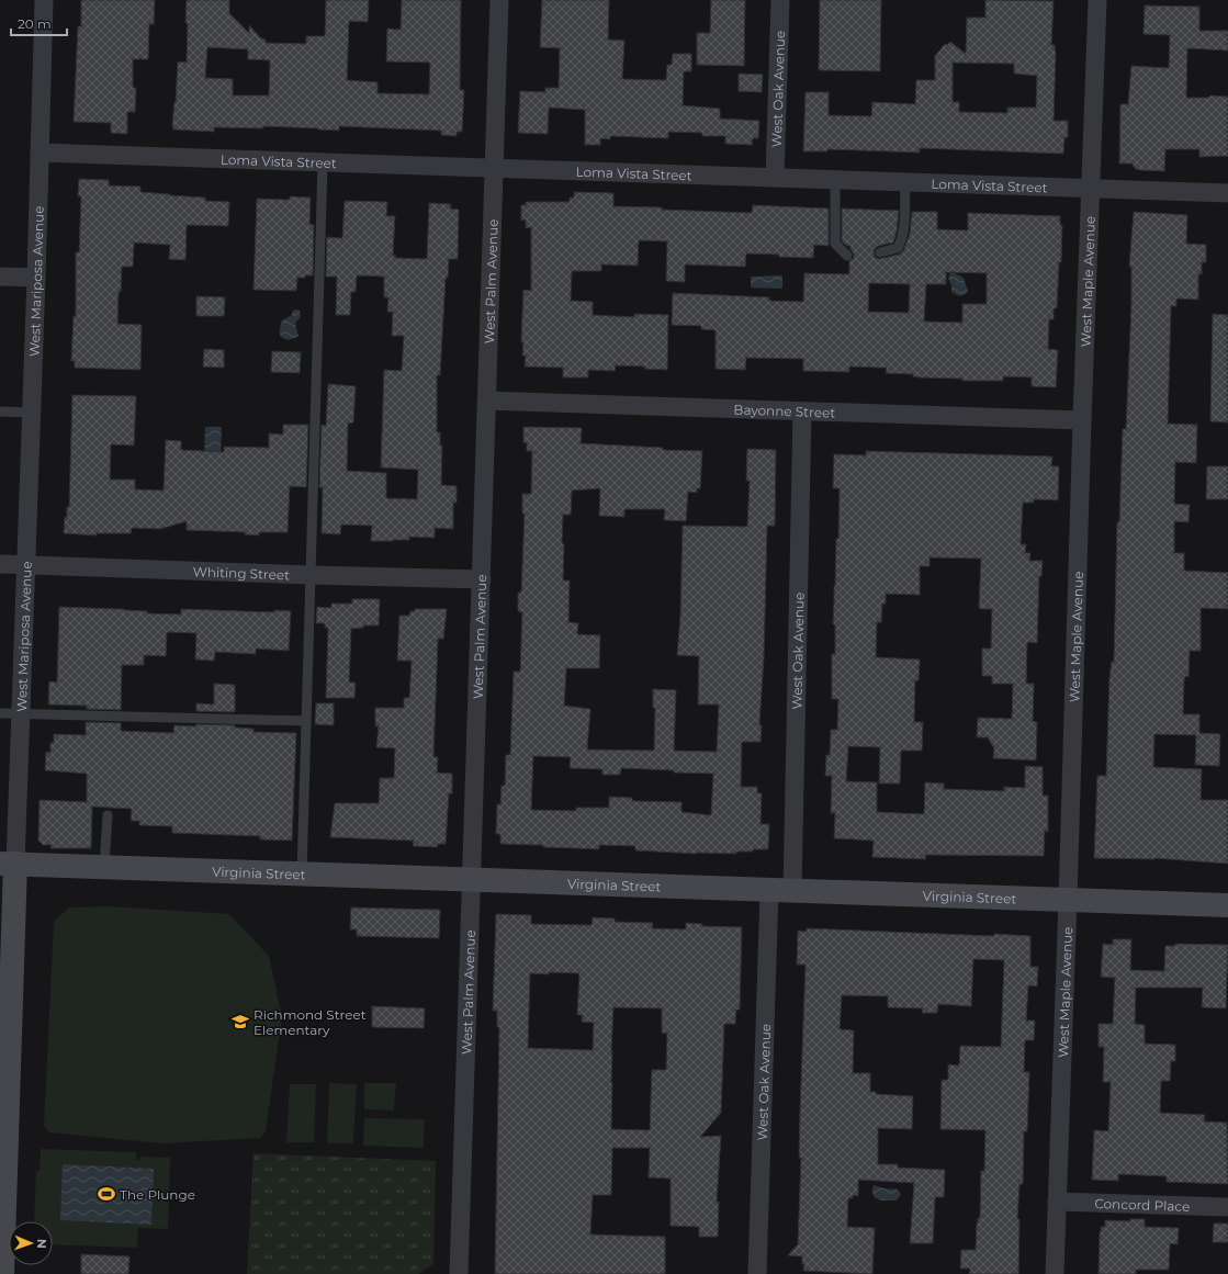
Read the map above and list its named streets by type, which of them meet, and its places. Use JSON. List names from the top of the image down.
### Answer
{
  "streets": {
    "street": [
      "West Oak Avenue",
      "Loma Vista Street",
      "West Mariposa Avenue",
      "West Palm Avenue",
      "West Maple Avenue",
      "Bayonne Street",
      "Whiting Street",
      "Virginia Street",
      "Concord Place"
    ]
  },
  "crossings": [
    ["West Oak Avenue", "Loma Vista Street"],
    ["West Oak Avenue", "Bayonne Street"],
    ["West Oak Avenue", "Virginia Street"],
    ["Loma Vista Street", "West Mariposa Avenue"],
    ["Loma Vista Street", "West Palm Avenue"],
    ["Loma Vista Street", "West Maple Avenue"],
    ["West Mariposa Avenue", "Whiting Street"],
    ["West Mariposa Avenue", "Virginia Street"],
    ["West Palm Avenue", "Bayonne Street"],
    ["West Palm Avenue", "Whiting Street"],
    ["West Palm Avenue", "Virginia Street"],
    ["West Maple Avenue", "Bayonne Street"],
    ["West Maple Avenue", "Virginia Street"],
    ["West Maple Avenue", "Concord Place"]
  ],
  "places": {
    "school or university": ["Richmond Street Elementary"],
    "sports": ["The Plunge"]
  },
  "scale_bar": "20 m",
  "north": "right"
}
